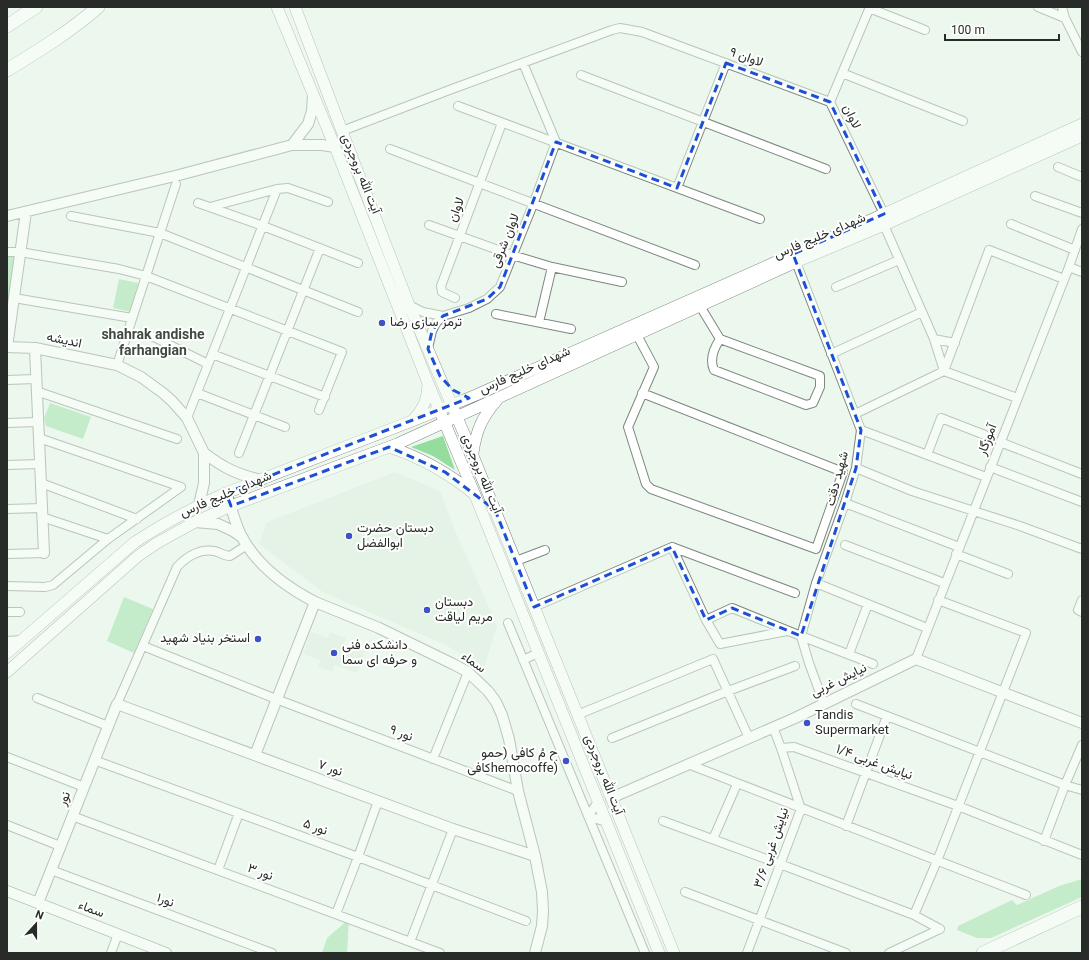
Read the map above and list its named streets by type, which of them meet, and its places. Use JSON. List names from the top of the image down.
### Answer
{
  "streets": {
    "main road": ["آیت الله بروجردی", "شهدای خلیج فارس"],
    "street": [
      "لاوان ۹",
      "لاوان",
      "لاوان شرقی",
      "اندیشه",
      "آموزگار",
      "شهید دقت",
      "سماء",
      "نیایش غربی",
      "نور ۹",
      "نیایش غربی ۱/۴",
      "نور ۷",
      "نور",
      "نور ۵",
      "نیایش غربی ۳/۶",
      "نور ۳",
      "نور۱"
    ]
  },
  "crossings": [
    ["لاوان ۹", "لاوان"],
    ["لاوان ۹", "آیت الله بروجردی"],
    ["لاوان", "شهدای خلیج فارس"],
    ["آیت الله بروجردی", "شهدای خلیج فارس"],
    ["آیت الله بروجردی", "نیایش غربی"],
    ["شهدای خلیج فارس", "اندیشه"],
    ["شهدای خلیج فارس", "شهید دقت"],
    ["شهدای خلیج فارس", "سماء"],
    ["آموزگار", "نیایش غربی"],
    ["سماء", "نور ۹"],
    ["سماء", "نور ۷"],
    ["سماء", "نور"],
    ["نیایش غربی", "نیایش غربی ۳/۶"],
    ["نیایش غربی ۱/۴", "نیایش غربی ۳/۶"],
    ["نور ۷", "نور"],
    ["نور", "نور ۵"],
    ["نور", "نور ۳"],
    ["نور", "نور۱"]
  ],
  "districts": ["shahrak andishe farhangian"],
  "places": [
    "ترمز سازی رضا",
    "دبستان حضرت ابوالفضل",
    "دبستان مریم لیاقت",
    "استخر بنیاد شهید",
    "دانشکده فنی و حرفه ای سما",
    "Tandis Supermarket",
    "حِ مُ کافی (حمو کافیhemocoffe)"
  ],
  "scale_bar": "100 m",
  "north": "top"
}
